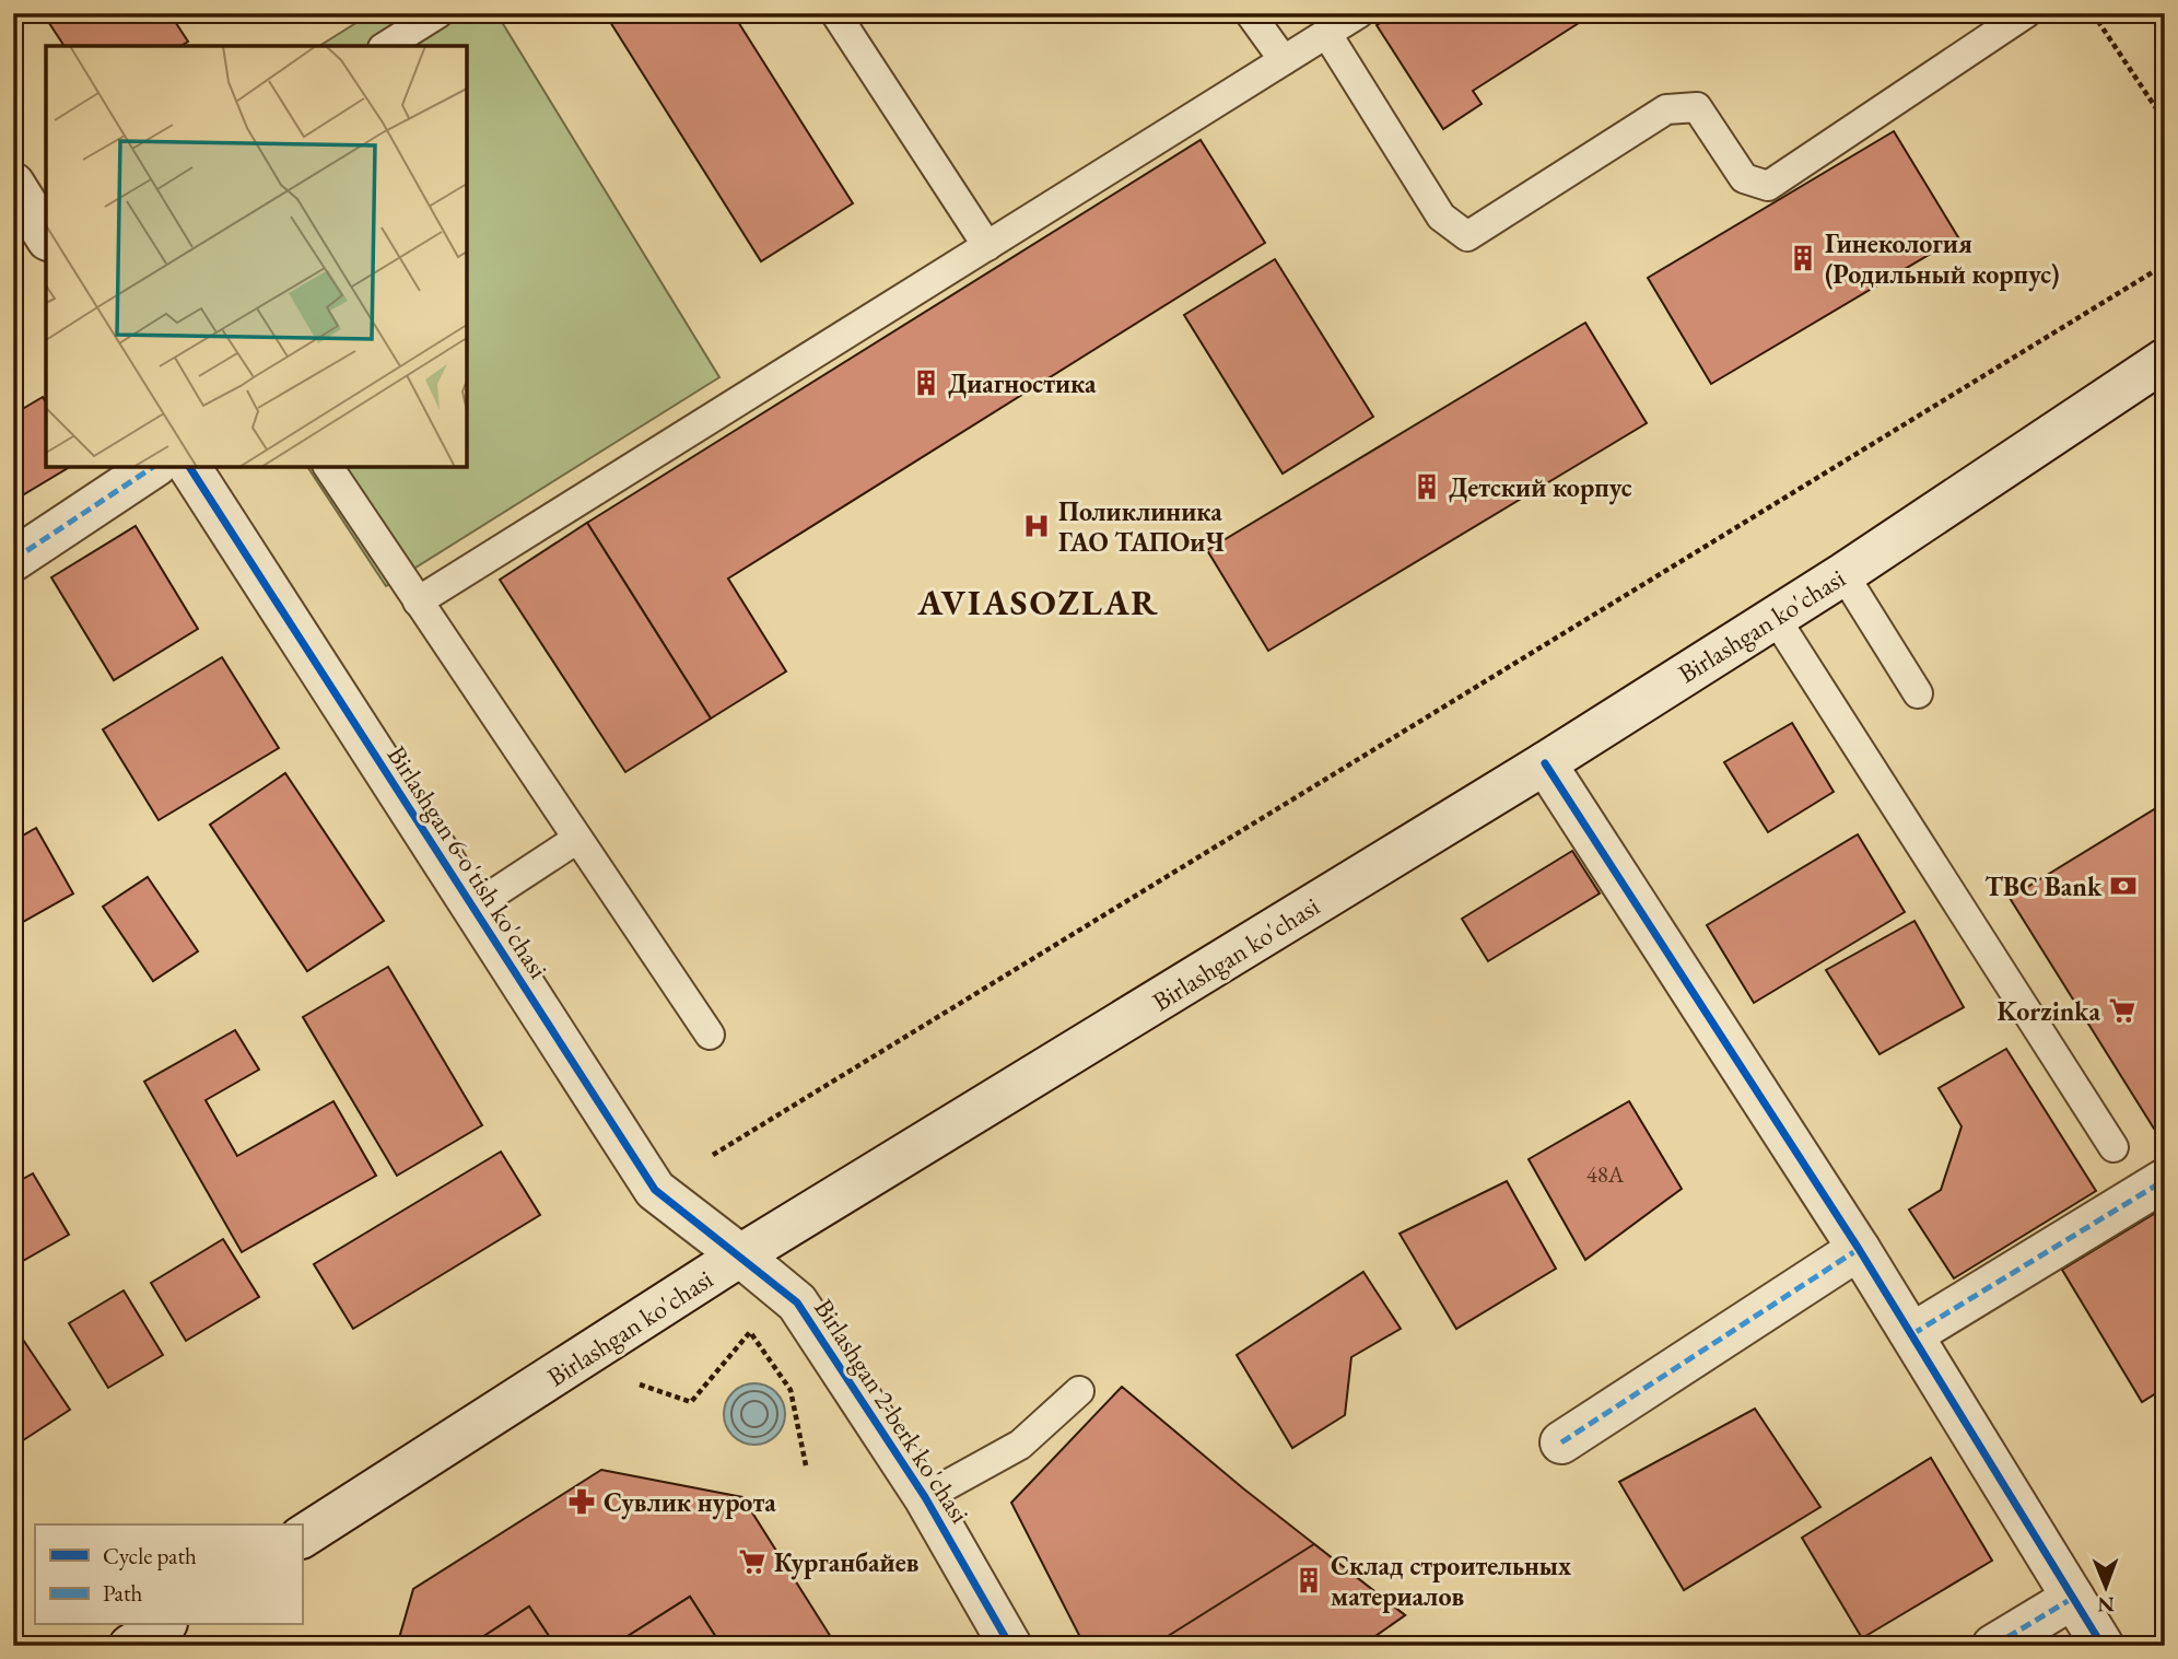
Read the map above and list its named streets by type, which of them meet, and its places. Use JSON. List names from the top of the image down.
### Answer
{
  "streets": {
    "street": ["Birlashgan ko'chasi", "Birlashgan 6-o'tish ko'chasi", "Birlashgan 2-berk ko'chasi"]
  },
  "crossings": [
    ["Birlashgan ko'chasi", "Birlashgan 6-o'tish ko'chasi"],
    ["Birlashgan ko'chasi", "Birlashgan 2-berk ko'chasi"],
    ["Birlashgan 6-o'tish ko'chasi", "Birlashgan 2-berk ko'chasi"]
  ],
  "districts": ["AVIASOZLAR"],
  "places": {
    "building": [
      "Гинекология (Родильный корпус)",
      "Диагностика",
      "Детский корпус",
      "Склад строительных материалов"
    ],
    "hospital": ["Поликлиника ГАО ТАПОиЧ"],
    "bank": ["TBC Bank"],
    "supermarket": ["Korzinka", "Курганбайев"],
    "pharmacy": ["Сувлик нурота"]
  },
  "house_numbers": ["48A"],
  "legend": ["Cycle path", "Path"],
  "north": "bottom"
}
